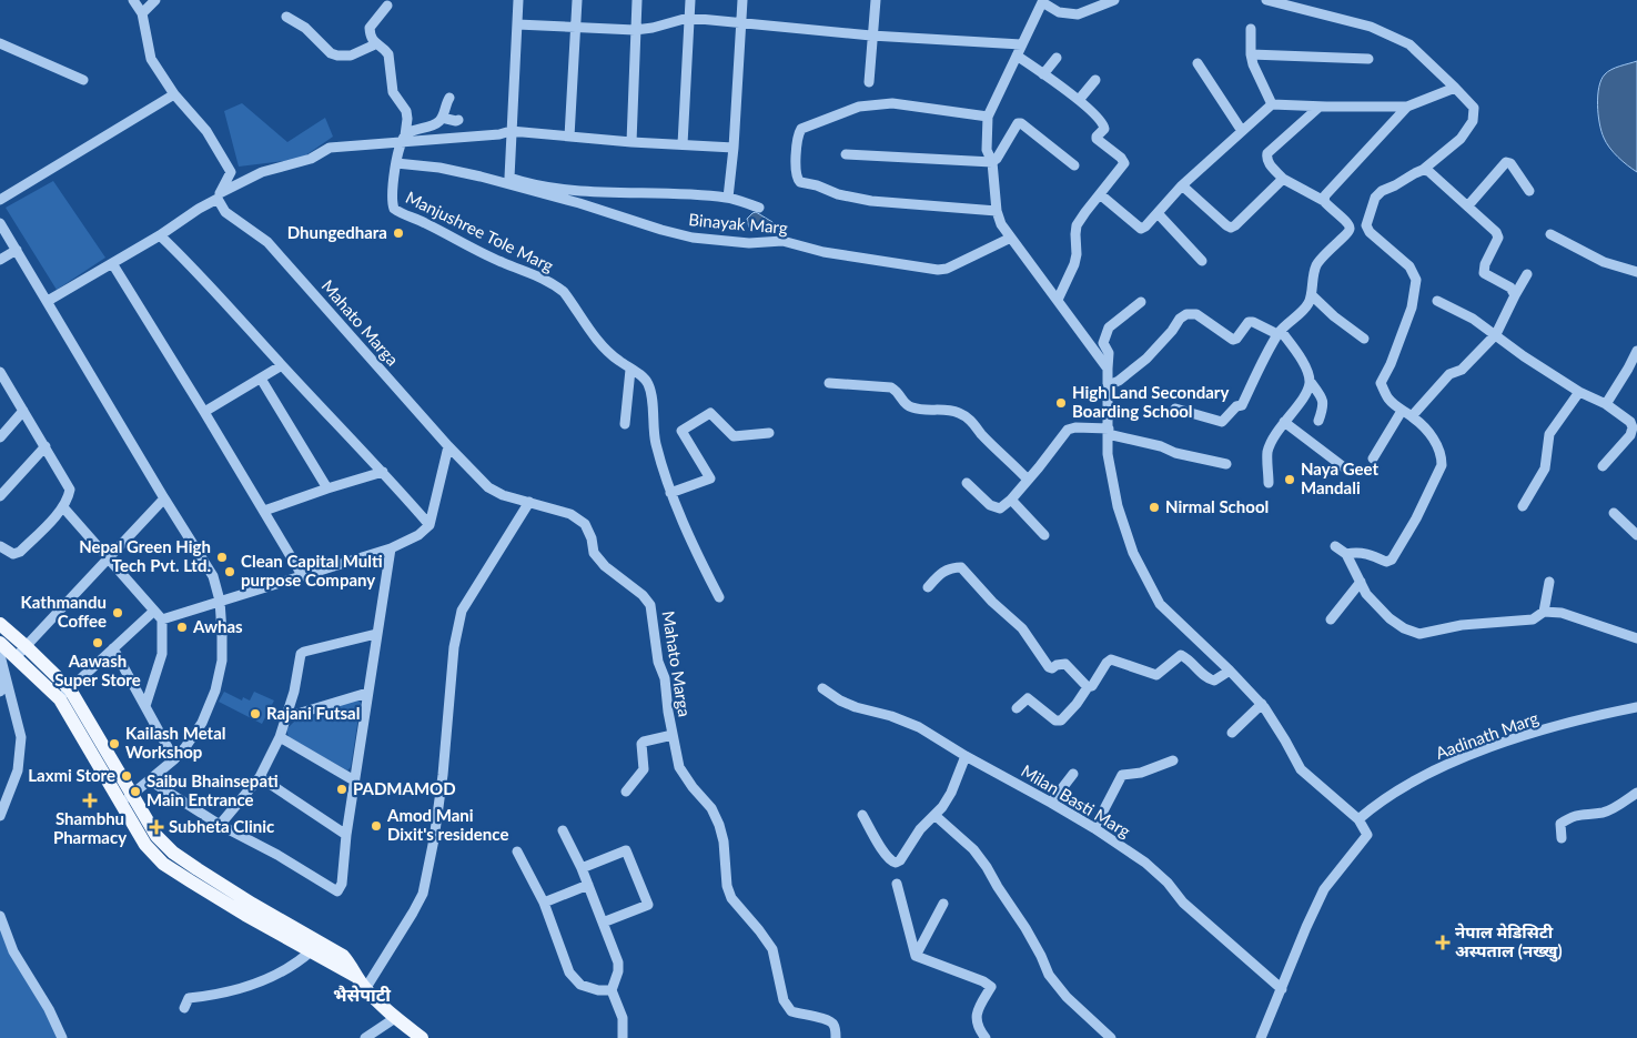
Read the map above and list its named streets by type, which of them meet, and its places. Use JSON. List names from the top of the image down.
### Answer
{
  "streets": {
    "street": [
      "Binayak Marg",
      "Manjushree Tole Marg",
      "Mahato Marga",
      "Aadinath Marg",
      "Milan Basti Marg"
    ]
  },
  "crossings": [
    ["Binayak Marg", "Manjushree Tole Marg"]
  ],
  "districts": ["भैसेपाटी"],
  "places": {
    "other": [
      "Dhungedhara",
      "High Land Secondary Boarding School",
      "Naya Geet Mandali",
      "Nirmal School",
      "Nepal Green High Tech Pvt. Ltd.",
      "Clean Capital Multi purpose Company",
      "Kathmandu Coffee",
      "Awhas",
      "Aawash Super Store",
      "Rajani Futsal",
      "Kailash Metal Workshop",
      "Laxmi Store",
      "PADMAMOD",
      "Saibu Bhainsepati Main Entrance",
      "Amod Mani Dixit's residence"
    ],
    "health": ["Shambhu Pharmacy", "Subheta Clinic", "नेपाल मेडिसिटी अस्पताल (नख्खु)"]
  }
}
